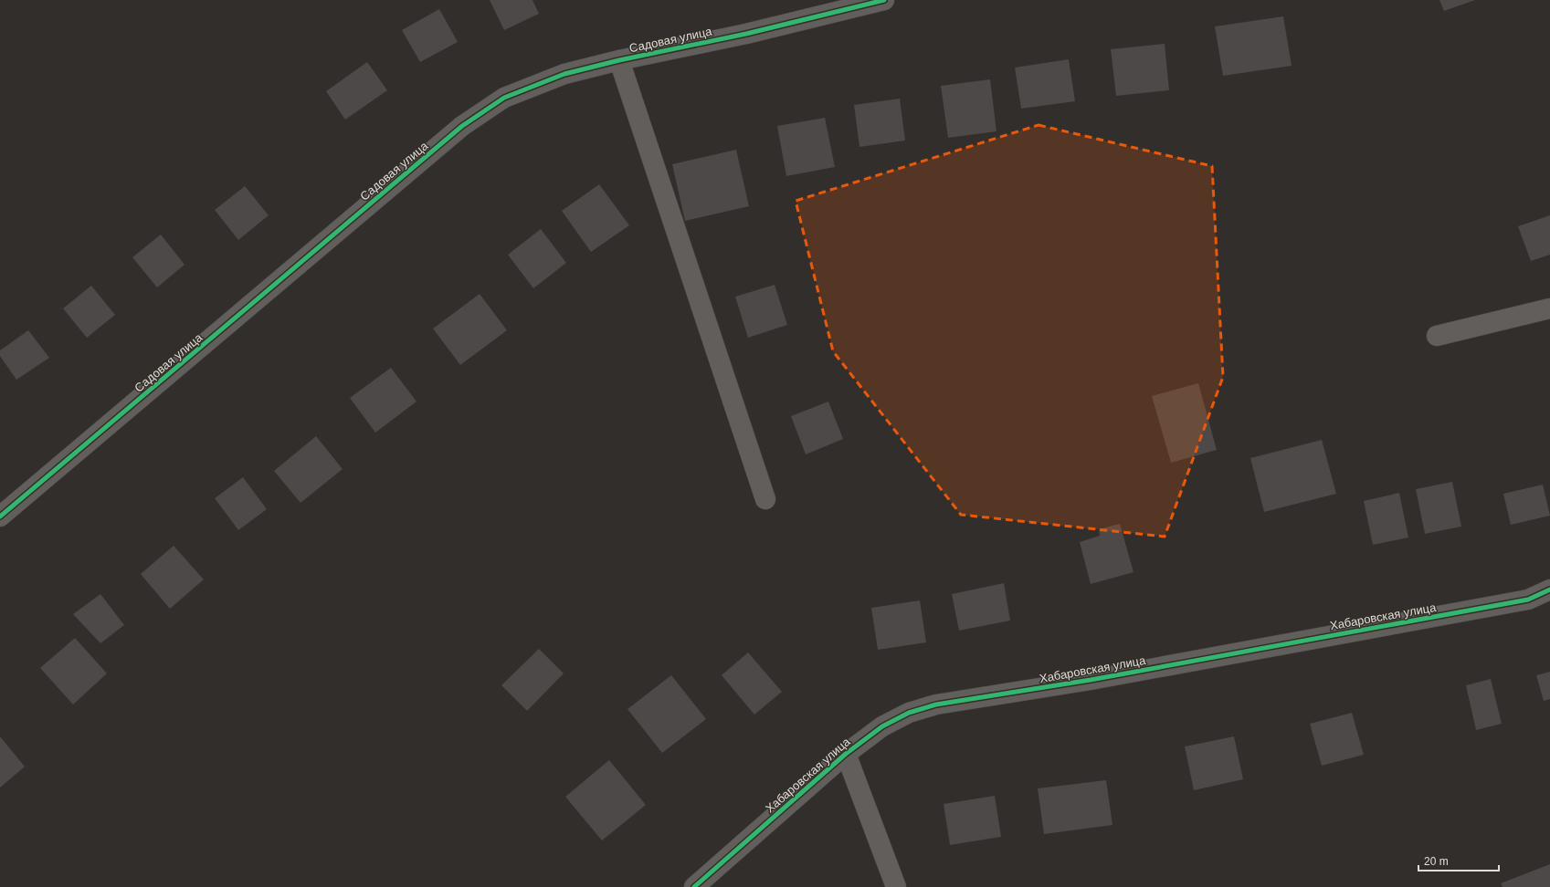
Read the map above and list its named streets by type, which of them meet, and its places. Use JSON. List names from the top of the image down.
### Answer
{
  "streets": {
    "street": ["Садовая улица", "Хабаровская улица"]
  },
  "scale_bar": "20 m"
}
